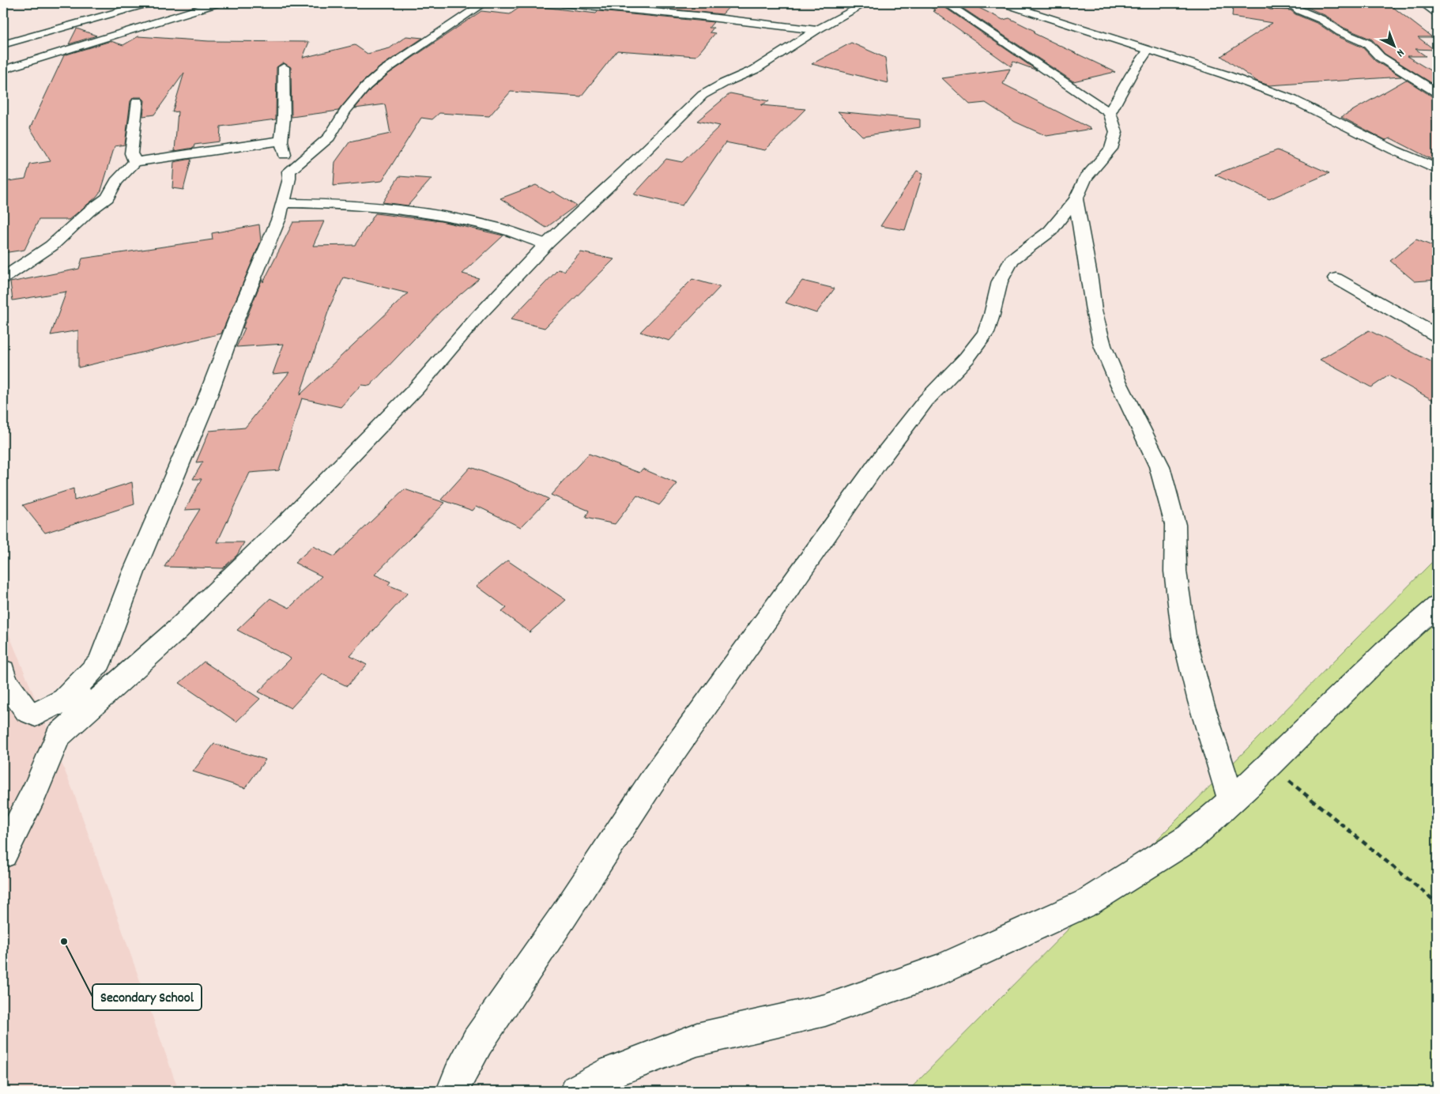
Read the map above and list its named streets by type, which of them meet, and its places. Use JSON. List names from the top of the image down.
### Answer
{
  "places": ["Secondary School"],
  "north": "bottom right"
}
